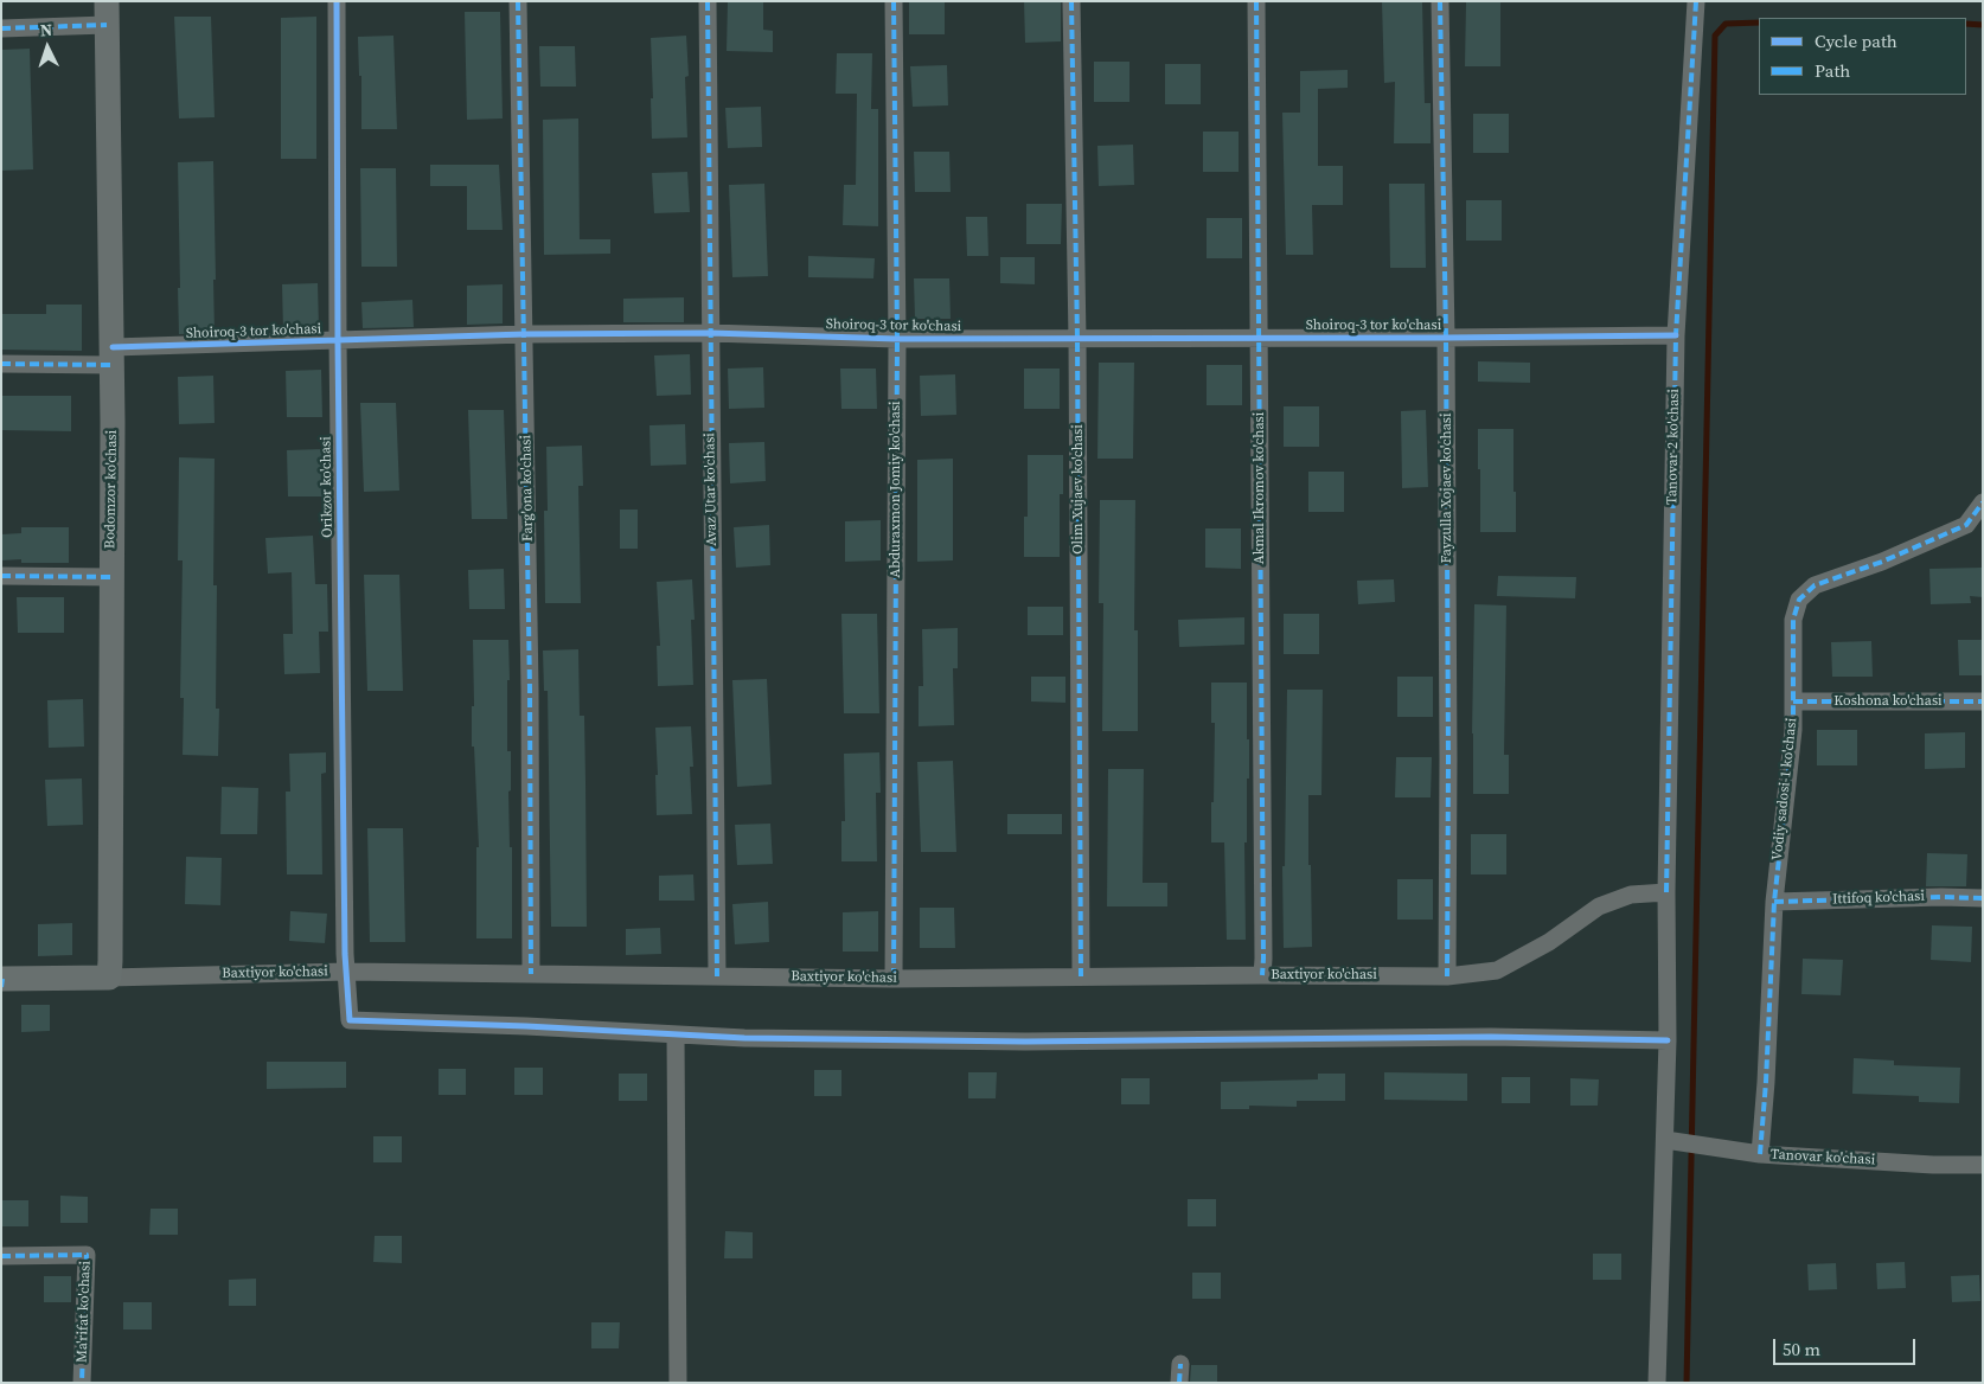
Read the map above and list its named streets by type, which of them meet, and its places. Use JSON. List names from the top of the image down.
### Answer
{
  "streets": {
    "street": [
      "Shoiroq-3 tor ko'chasi",
      "Tanovar-2 ko'chasi",
      "Orikzor ko'chasi",
      "Farg'ona ko'chasi",
      "Akmal Ikromov ko'chasi",
      "Fayzulla Xojaev ko'chasi",
      "Bodomzor ko'chasi",
      "Avaz Utar ko'chasi",
      "Abduraxmon Jomiy ko'chasi",
      "Olim Xujaev ko'chasi",
      "Koshona ko'chasi",
      "Vodiy sadosi-1 ko'chasi",
      "Ittifoq ko'chasi",
      "Baxtiyor ko'chasi",
      "Tanovar ko'chasi",
      "Ma'rifat ko'chasi"
    ]
  },
  "crossings": [
    ["Shoiroq-3 tor ko'chasi", "Tanovar-2 ko'chasi"],
    ["Shoiroq-3 tor ko'chasi", "Orikzor ko'chasi"],
    ["Shoiroq-3 tor ko'chasi", "Farg'ona ko'chasi"],
    ["Shoiroq-3 tor ko'chasi", "Akmal Ikromov ko'chasi"],
    ["Shoiroq-3 tor ko'chasi", "Fayzulla Xojaev ko'chasi"],
    ["Shoiroq-3 tor ko'chasi", "Bodomzor ko'chasi"],
    ["Shoiroq-3 tor ko'chasi", "Avaz Utar ko'chasi"],
    ["Shoiroq-3 tor ko'chasi", "Abduraxmon Jomiy ko'chasi"],
    ["Shoiroq-3 tor ko'chasi", "Olim Xujaev ko'chasi"],
    ["Tanovar-2 ko'chasi", "Baxtiyor ko'chasi"],
    ["Tanovar-2 ko'chasi", "Tanovar ko'chasi"],
    ["Orikzor ko'chasi", "Baxtiyor ko'chasi"],
    ["Farg'ona ko'chasi", "Baxtiyor ko'chasi"],
    ["Akmal Ikromov ko'chasi", "Baxtiyor ko'chasi"],
    ["Fayzulla Xojaev ko'chasi", "Baxtiyor ko'chasi"],
    ["Bodomzor ko'chasi", "Baxtiyor ko'chasi"],
    ["Avaz Utar ko'chasi", "Baxtiyor ko'chasi"],
    ["Abduraxmon Jomiy ko'chasi", "Baxtiyor ko'chasi"],
    ["Olim Xujaev ko'chasi", "Baxtiyor ko'chasi"],
    ["Koshona ko'chasi", "Vodiy sadosi-1 ko'chasi"],
    ["Vodiy sadosi-1 ko'chasi", "Ittifoq ko'chasi"],
    ["Vodiy sadosi-1 ko'chasi", "Tanovar ko'chasi"]
  ],
  "legend": ["Cycle path", "Path"],
  "scale_bar": "50 m",
  "north": "top"
}
